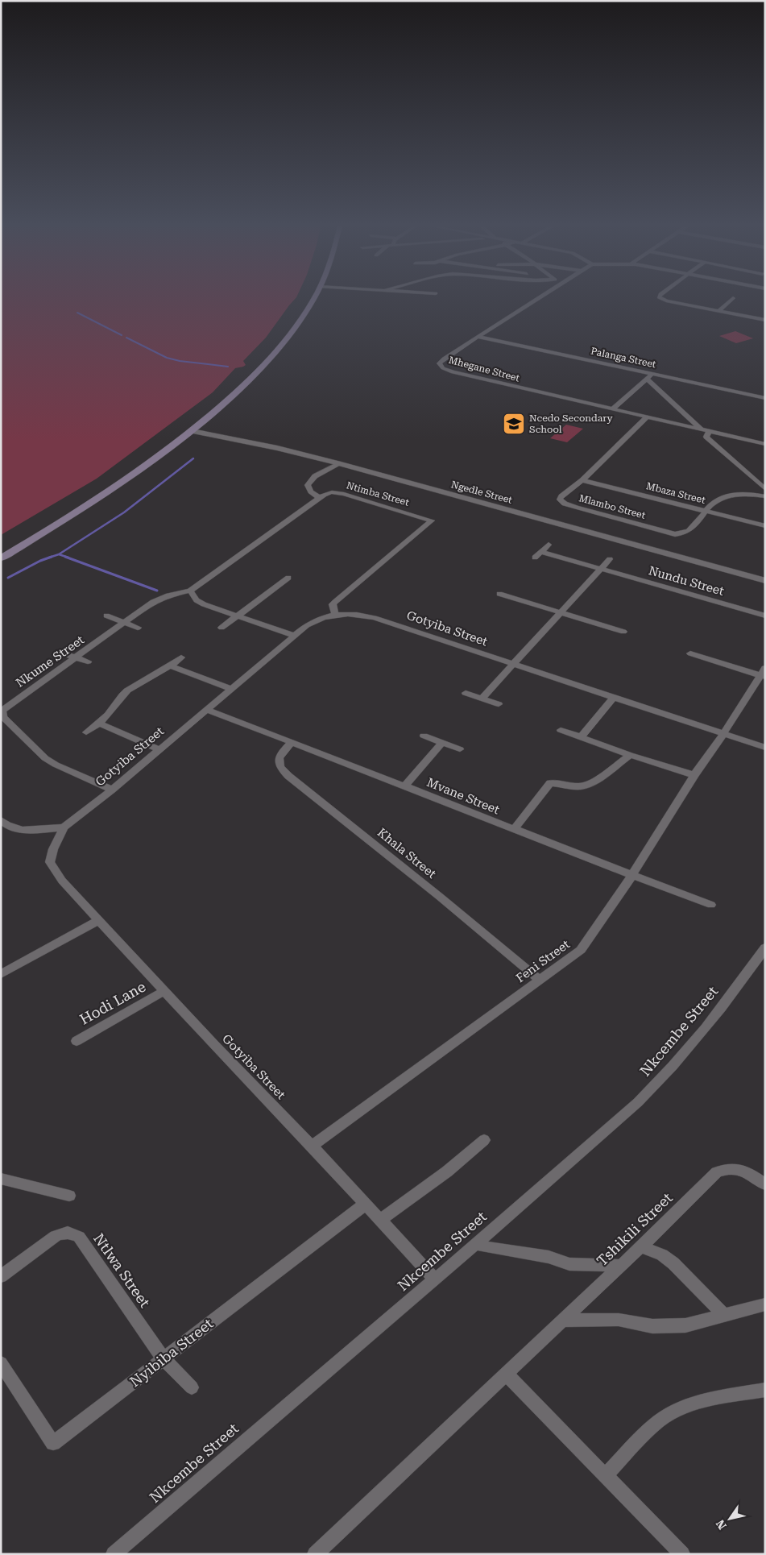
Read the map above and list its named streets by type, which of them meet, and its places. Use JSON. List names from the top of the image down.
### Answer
{
  "streets": {
    "street": [
      "Palanga Street",
      "Mhegane Street",
      "Ngedle Street",
      "Mbaza Street",
      "Ntimba Street",
      "Mlambo Street",
      "Nundu Street",
      "Gotyiba Street",
      "Nkume Street",
      "Mvane Street",
      "Khala Street",
      "Feni Street",
      "Hodi Lane",
      "Nkcembe Street",
      "Tshikili Street",
      "Ntlwa Street",
      "Nyibiba Street"
    ]
  },
  "crossings": [
    ["Palanga Street", "Mhegane Street"],
    ["Mhegane Street", "Mlambo Street"],
    ["Mbaza Street", "Mlambo Street"],
    ["Ntimba Street", "Gotyiba Street"],
    ["Ntimba Street", "Nkume Street"],
    ["Gotyiba Street", "Nkume Street"],
    ["Gotyiba Street", "Mvane Street"],
    ["Gotyiba Street", "Feni Street"],
    ["Gotyiba Street", "Hodi Lane"],
    ["Gotyiba Street", "Nkcembe Street"],
    ["Gotyiba Street", "Nyibiba Street"],
    ["Mvane Street", "Khala Street"],
    ["Mvane Street", "Feni Street"],
    ["Khala Street", "Feni Street"],
    ["Ntlwa Street", "Nyibiba Street"]
  ],
  "places": {
    "school or university": ["Ncedo Secondary School"]
  },
  "north": "bottom left"
}
